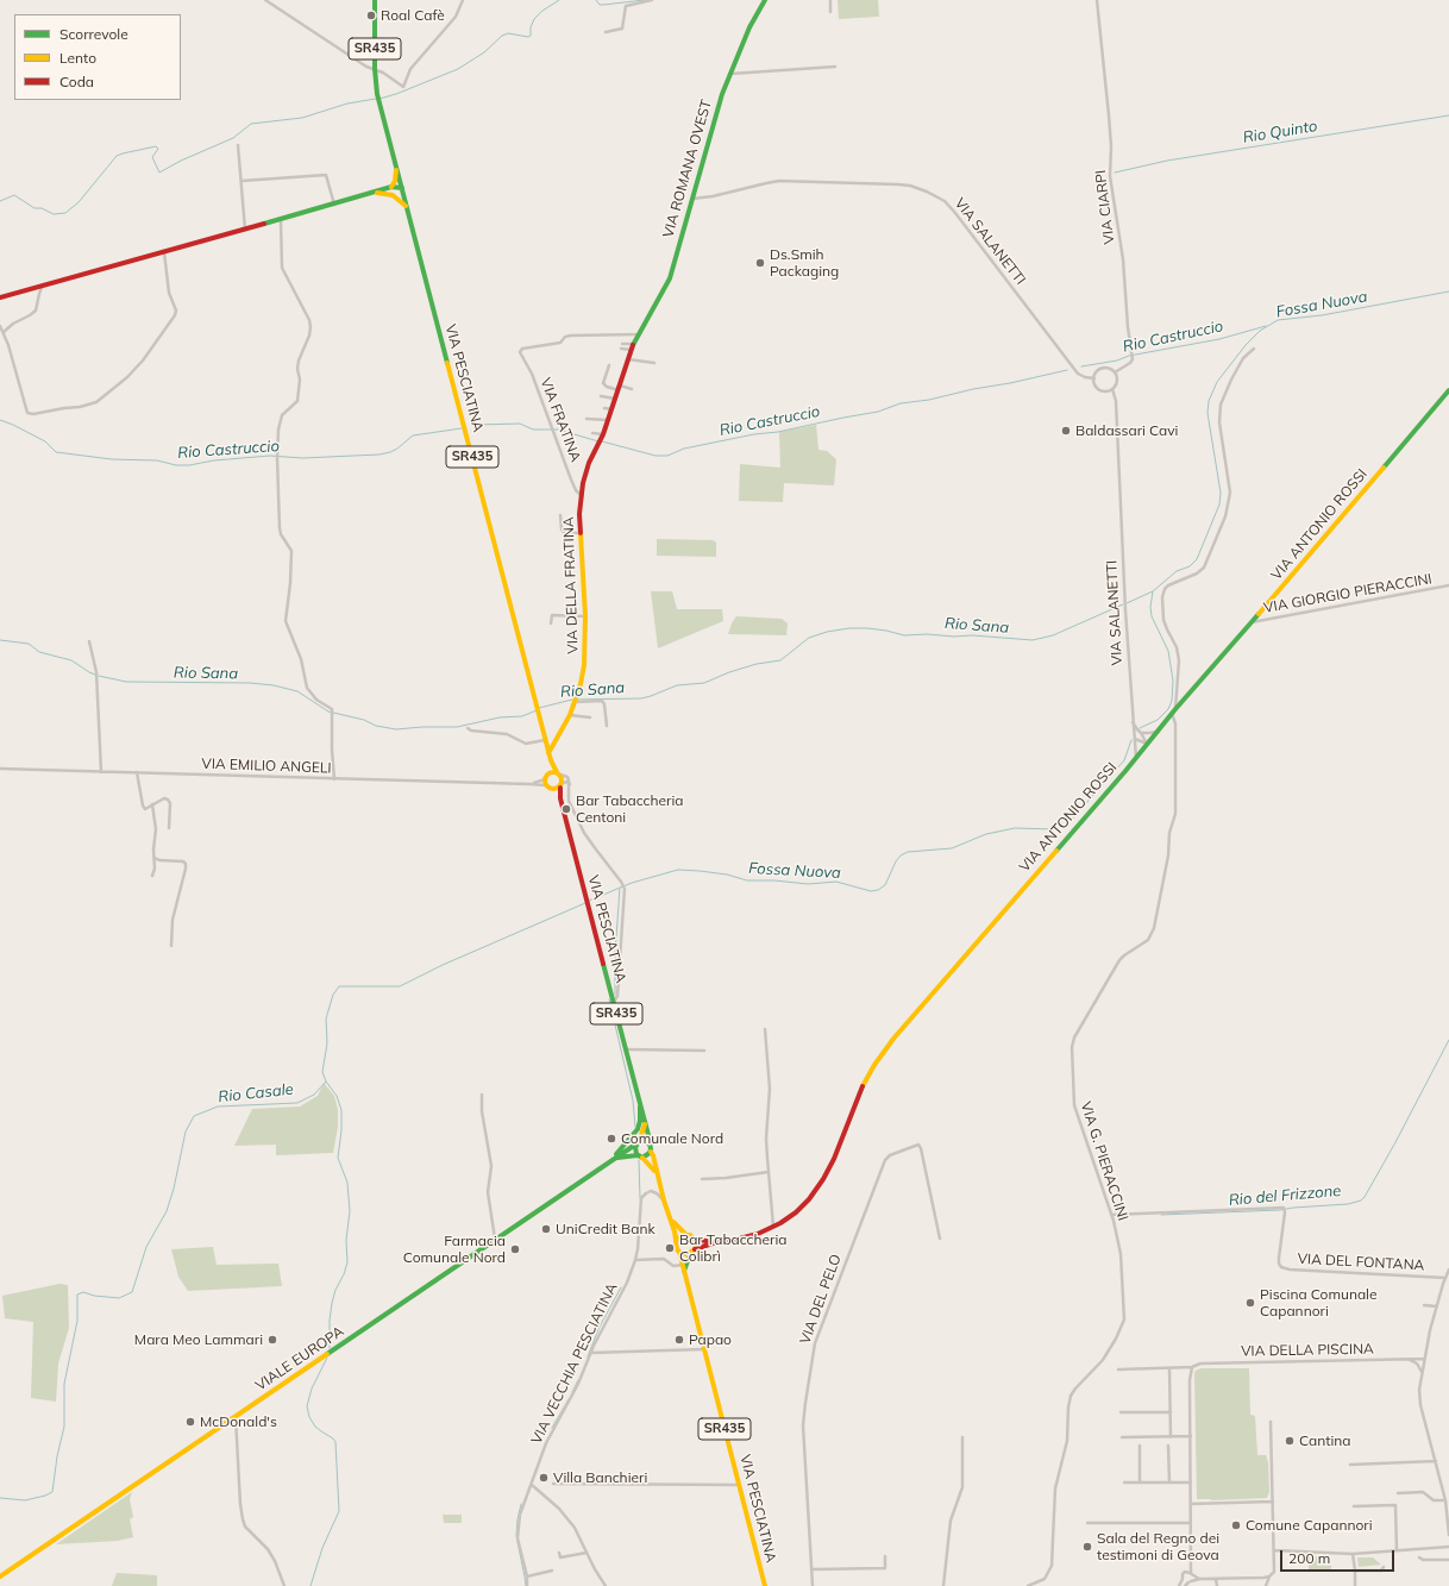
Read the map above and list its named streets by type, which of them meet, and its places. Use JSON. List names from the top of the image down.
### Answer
{
  "streets": {
    "main road": [
      "SR435",
      "VIA ROMANA OVEST",
      "VIA PESCIATINA",
      "VIA ANTONIO ROSSI",
      "VIA DELLA FRATINA",
      "VIALE EUROPA"
    ],
    "street": [
      "VIA CIARPI",
      "VIA SALANETTI",
      "VIA FRATINA",
      "VIA GIORGIO PIERACCINI",
      "VIA EMILIO ANGELI",
      "VIA G. PIERACCINI",
      "VIA DEL FONTANA",
      "VIA DEL PELO",
      "VIA DELLA PISCINA",
      "VIA VECCHIA PESCIATINA"
    ]
  },
  "crossings": [
    ["VIA ROMANA OVEST", "VIA SALANETTI"],
    ["VIA ROMANA OVEST", "VIA FRATINA"],
    ["VIA ROMANA OVEST", "VIA DELLA FRATINA"],
    ["VIA CIARPI", "VIA SALANETTI"],
    ["VIA SALANETTI", "VIA ANTONIO ROSSI"],
    ["VIA PESCIATINA", "VIA ANTONIO ROSSI"],
    ["VIA PESCIATINA", "VIA DELLA FRATINA"],
    ["VIA PESCIATINA", "VIA EMILIO ANGELI"],
    ["VIA PESCIATINA", "VIALE EUROPA"],
    ["VIA PESCIATINA", "VIA VECCHIA PESCIATINA"],
    ["VIA FRATINA", "VIA DELLA FRATINA"],
    ["VIA ANTONIO ROSSI", "VIA GIORGIO PIERACCINI"],
    ["VIA ANTONIO ROSSI", "VIA G. PIERACCINI"],
    ["VIA G. PIERACCINI", "VIA DEL FONTANA"]
  ],
  "water": [
    "Rio Quinto",
    "Fossa Nuova",
    "Rio Castruccio",
    "Rio Sana",
    "Rio Casale",
    "Rio del Frizzone"
  ],
  "places": [
    "Roal Cafè",
    "Ds.Smih Packaging",
    "Baldassari Cavi",
    "Bar Tabaccheria Centoni",
    "Comunale Nord",
    "UniCredit Bank",
    "Bar Tabaccheria Colibrì",
    "Farmacia Comunale Nord",
    "Piscina Comunale Capannori",
    "Mara Meo Lammari",
    "Papao",
    "McDonald's",
    "Cantina",
    "Villa Banchieri",
    "Comune Capannori",
    "Sala del Regno dei testimoni di Geova"
  ],
  "legend": ["Scorrevole", "Lento", "Coda"],
  "scale_bar": "200 m"
}
